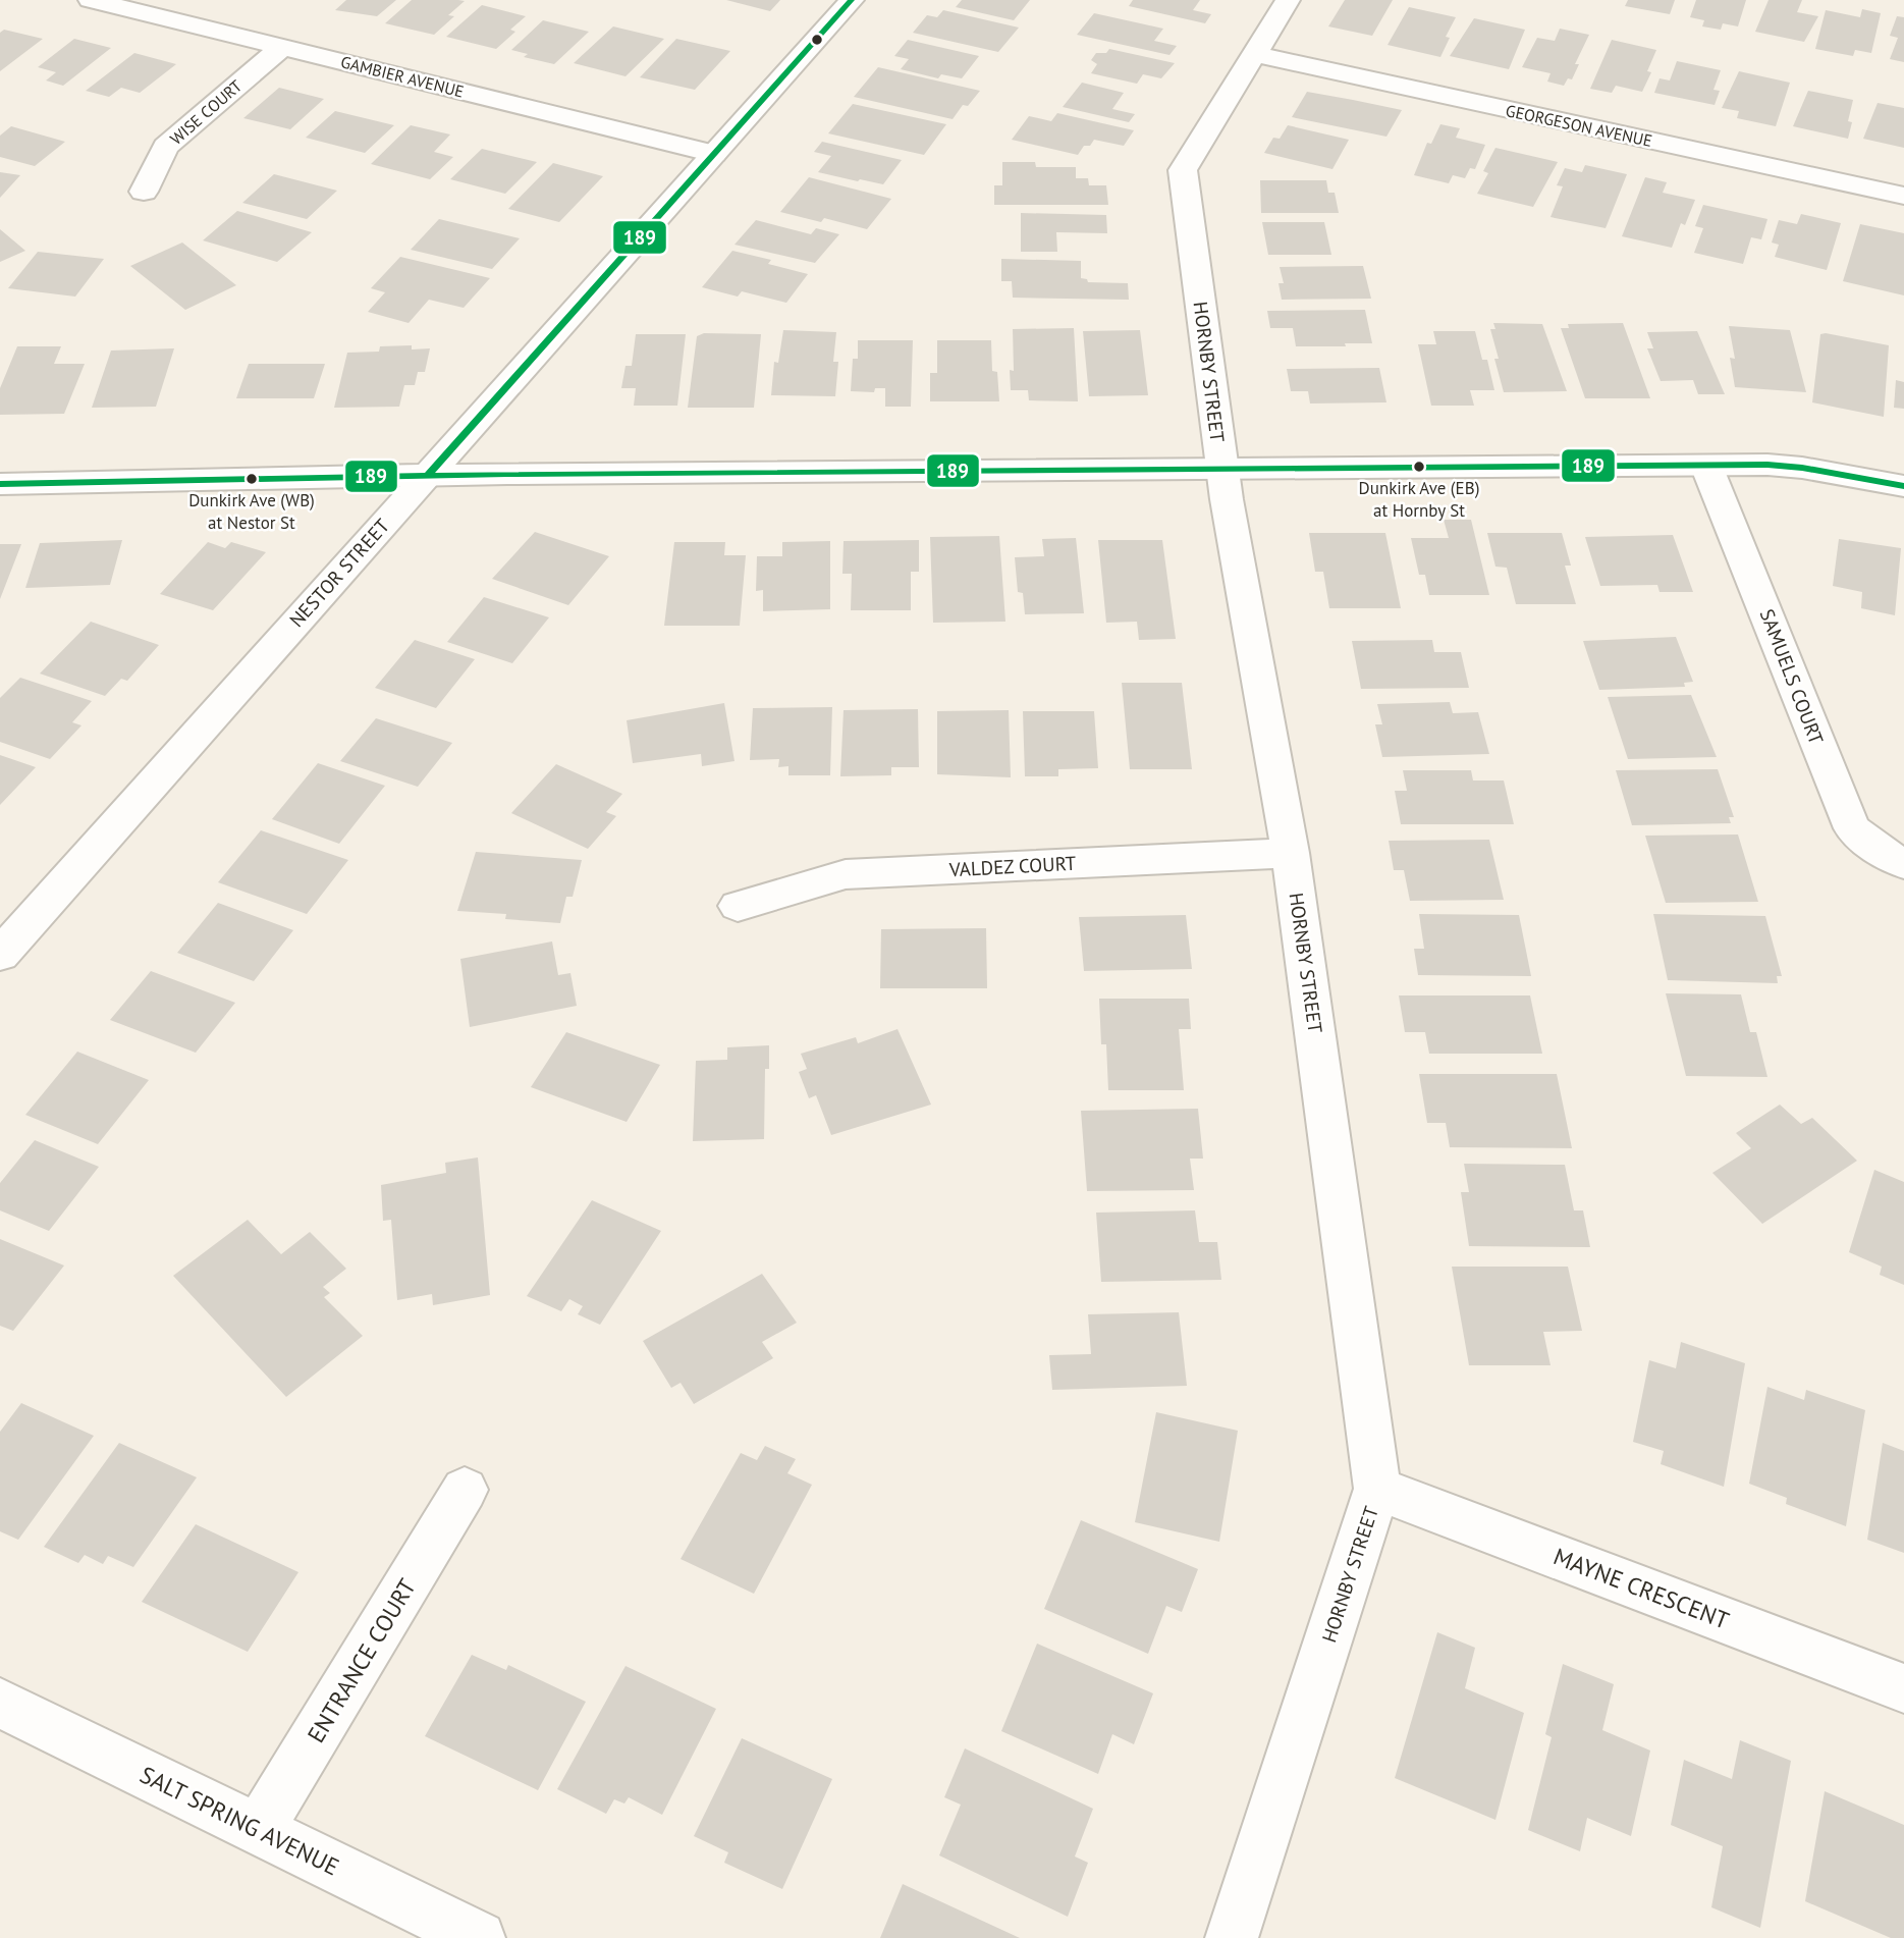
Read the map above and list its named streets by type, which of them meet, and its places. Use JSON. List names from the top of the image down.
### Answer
{
  "streets": {
    "street": [
      "GAMBIER AVENUE",
      "WISE COURT",
      "GEORGESON AVENUE",
      "HORNBY STREET",
      "NESTOR STREET",
      "SAMUELS COURT",
      "VALDEZ COURT",
      "MAYNE CRESCENT",
      "ENTRANCE COURT",
      "SALT SPRING AVENUE"
    ]
  },
  "crossings": [
    ["GAMBIER AVENUE", "WISE COURT"],
    ["GAMBIER AVENUE", "NESTOR STREET"],
    ["GEORGESON AVENUE", "HORNBY STREET"],
    ["HORNBY STREET", "VALDEZ COURT"],
    ["HORNBY STREET", "MAYNE CRESCENT"],
    ["ENTRANCE COURT", "SALT SPRING AVENUE"]
  ],
  "places": ["Dunkirk Ave (EB) at Hornby St", "Dunkirk Ave (WB) at Nestor St"],
  "lines": ["transit line 189"]
}
